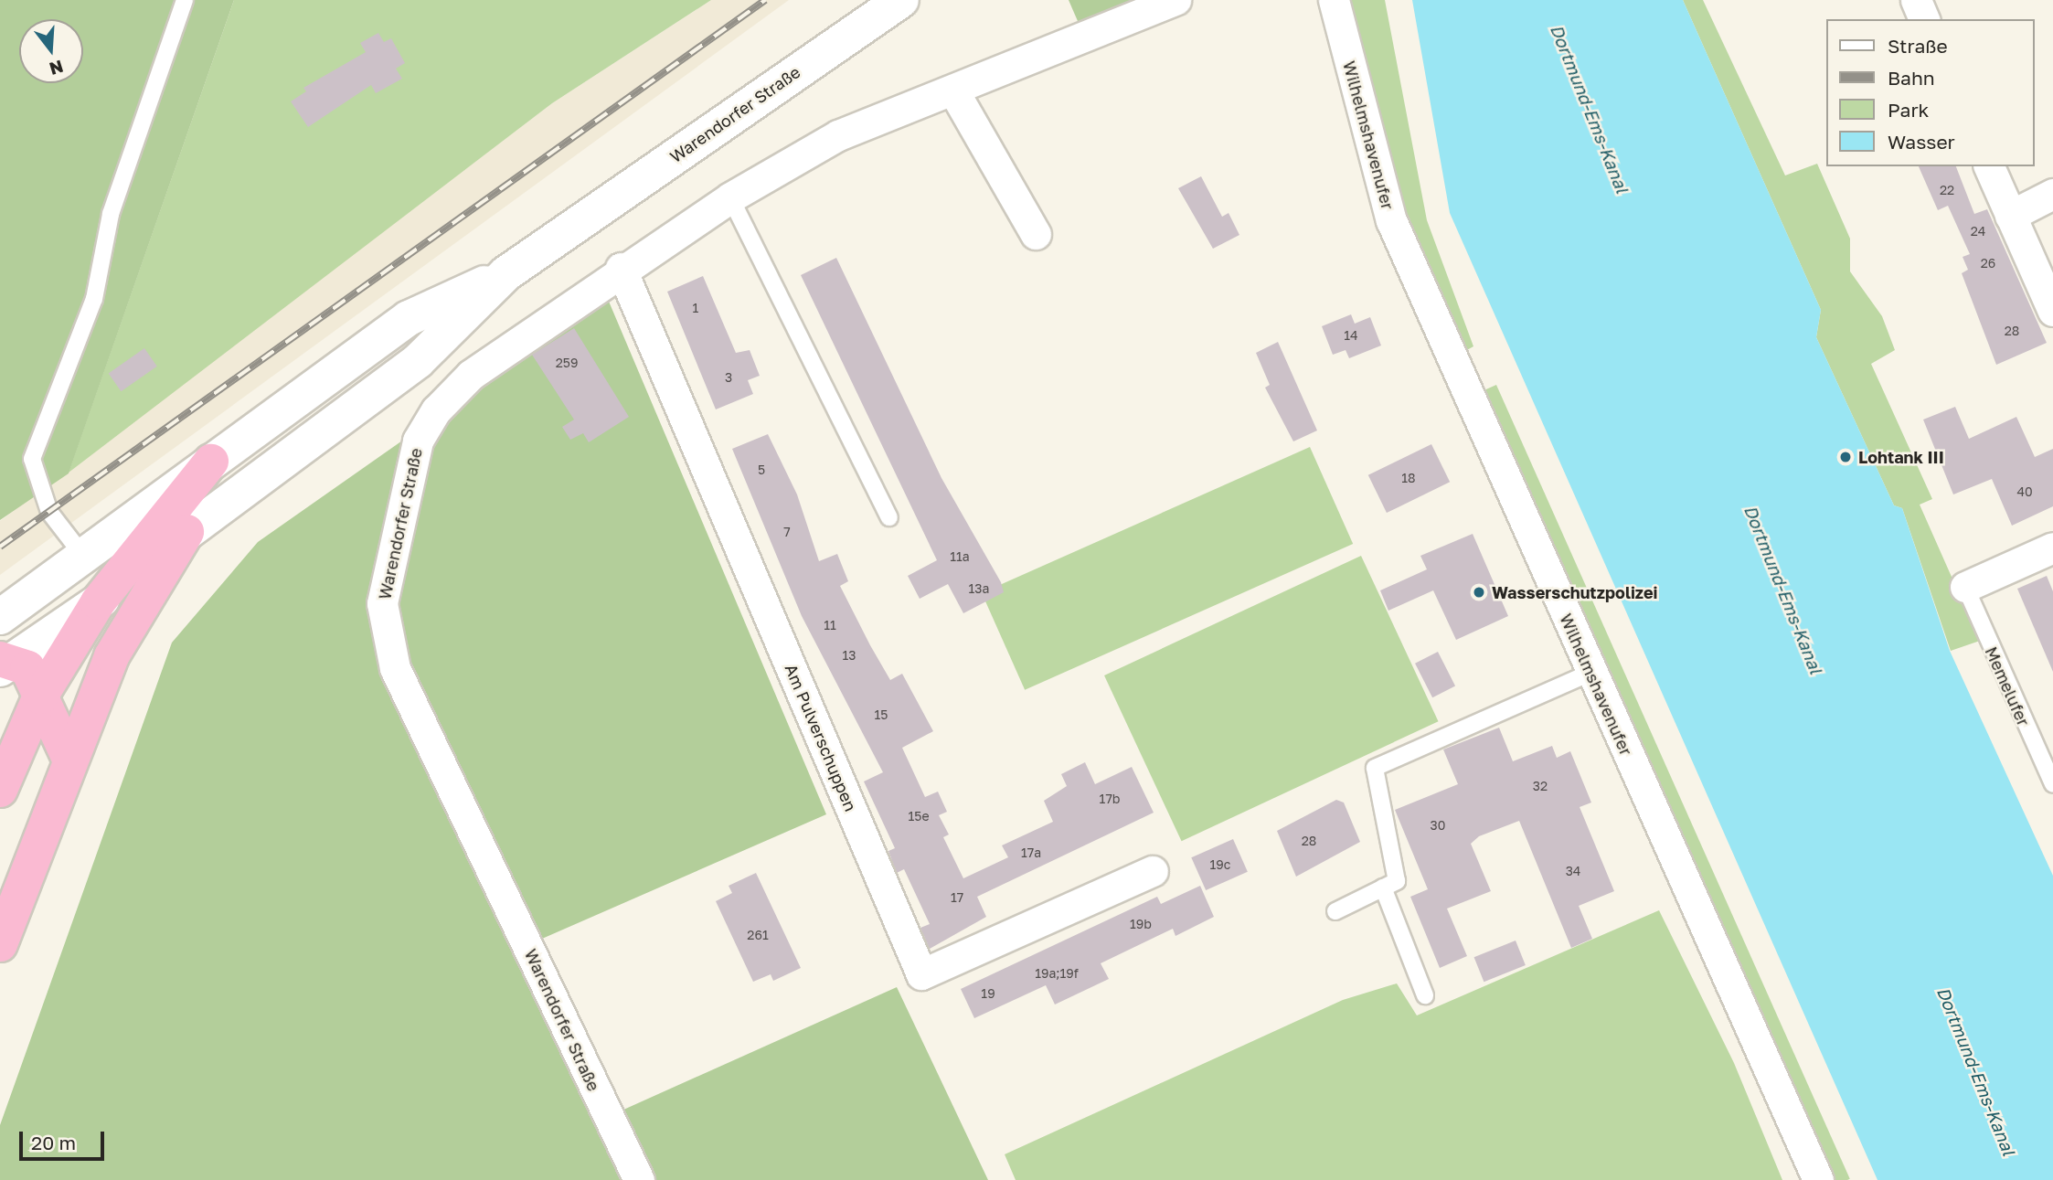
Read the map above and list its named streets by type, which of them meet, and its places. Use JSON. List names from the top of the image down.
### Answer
{
  "streets": {
    "main road": ["Warendorfer Straße"],
    "street": ["Wilhelmshavenufer", "Am Pulverschuppen"],
    "lane": ["Memelufer"]
  },
  "crossings": [
    ["Warendorfer Straße", "Am Pulverschuppen"]
  ],
  "water": ["Dortmund-Ems-Kanal"],
  "places": ["Lohtank III", "Wasserschutzpolizei"],
  "house_numbers": [
    "22",
    "24",
    "26",
    "1",
    "28",
    "14",
    "259",
    "3",
    "5",
    "18",
    "40",
    "7",
    "11a",
    "13a",
    "11",
    "13",
    "15",
    "32",
    "17b",
    "15e",
    "30",
    "28",
    "17a",
    "19c",
    "34",
    "17",
    "19b",
    "261",
    "19a;19f",
    "19"
  ],
  "legend": [
    "Straße",
    "Bahn",
    "Park",
    "Wasser"
  ],
  "scale_bar": "20 m",
  "north": "bottom"
}
